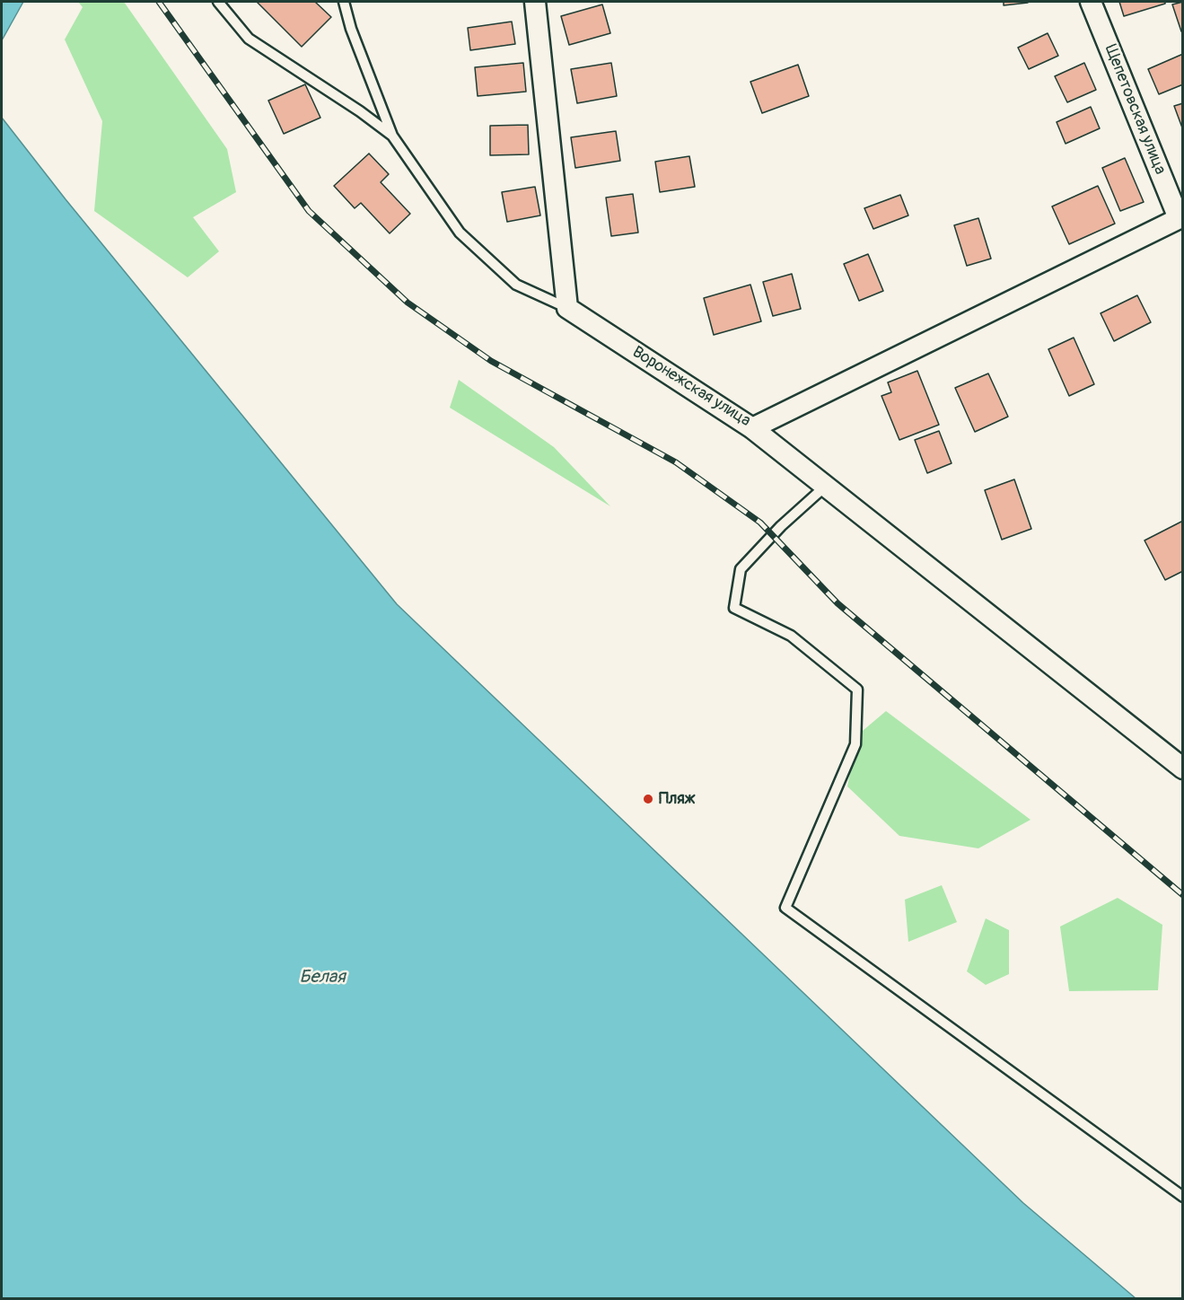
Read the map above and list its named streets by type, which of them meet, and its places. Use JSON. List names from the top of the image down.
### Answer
{
  "streets": {
    "street": ["Щепетовская улица", "Воронежская улица"]
  },
  "crossings": [
    ["Щепетовская улица", "Воронежская улица"]
  ],
  "water": ["Белая"],
  "places": ["Пляж"]
}
